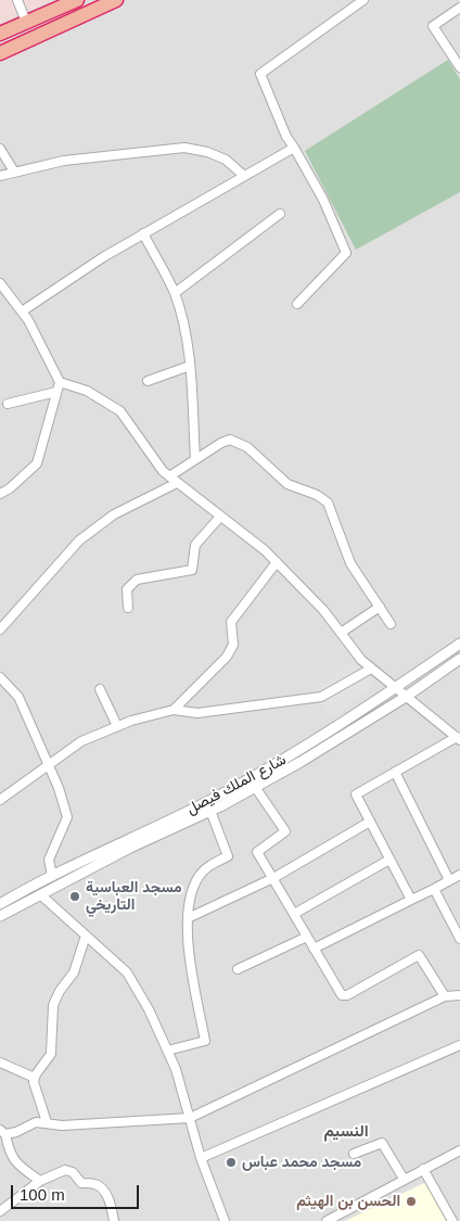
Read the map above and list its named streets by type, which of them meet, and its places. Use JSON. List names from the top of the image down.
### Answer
{
  "streets": {
    "street": ["شارع الملك فيصل"]
  },
  "districts": ["النسيم"],
  "places": ["مسجد العباسية التاريخي", "مسجد محمد عباس", "الحسن بن الهيثم"],
  "scale_bar": "100 m"
}
